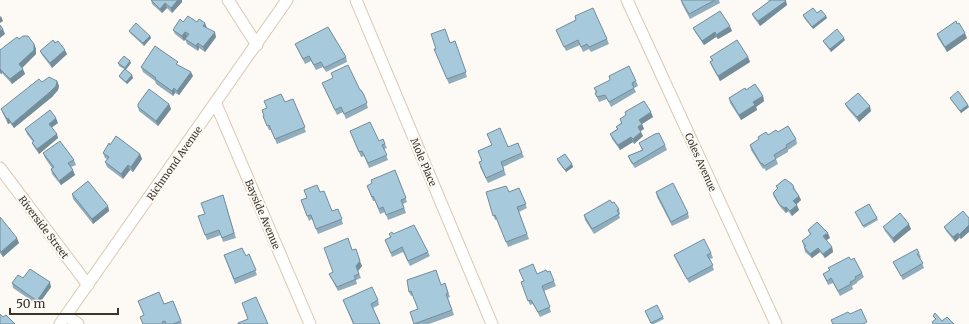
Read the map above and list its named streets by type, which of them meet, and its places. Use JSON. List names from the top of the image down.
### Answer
{
  "streets": {
    "street": [
      "Mole Place",
      "Coles Avenue",
      "Richmond Avenue",
      "Bayside Avenue",
      "Riverside Street"
    ]
  },
  "crossings": [
    ["Richmond Avenue", "Bayside Avenue"],
    ["Richmond Avenue", "Riverside Street"]
  ],
  "scale_bar": "50 m"
}
